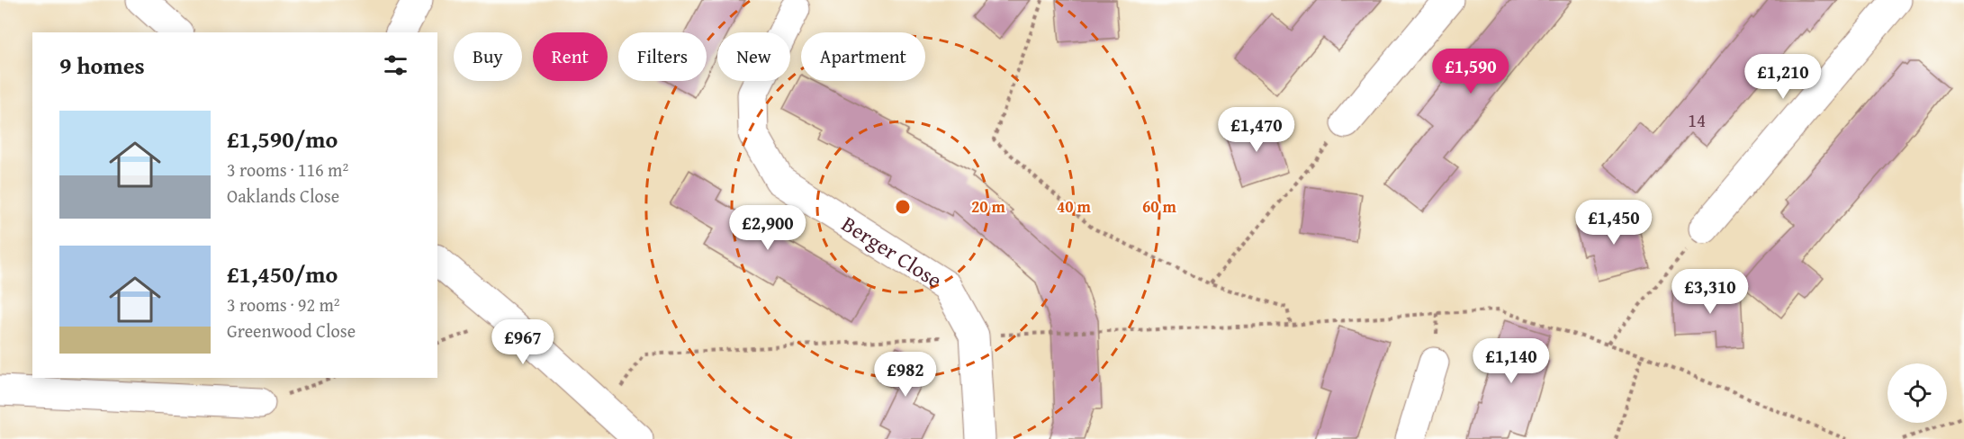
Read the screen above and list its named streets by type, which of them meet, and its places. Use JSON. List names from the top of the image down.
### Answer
{
  "streets": {
    "street": ["Berger Close"]
  },
  "house_numbers": ["14"],
  "page": {
    "chip": [
      "Buy",
      "Rent",
      "Filters",
      "New",
      "Apartment"
    ],
    "heading": "9 homes",
    "price": [
      "£1,590",
      "£1,210",
      "£1,470",
      "£1,450",
      "£2,900",
      "£3,310",
      "£967",
      "£1,140",
      "£982"
    ],
    "list": [
      {
        "name": "£1,590/mo",
        "note": "3 rooms · 116 m² · Oaklands Close"
      },
      {
        "name": "£1,450/mo",
        "note": "3 rooms · 92 m² · Greenwood Close"
      }
    ]
  },
  "rings": ["20 m", "40 m", "60 m"]
}
